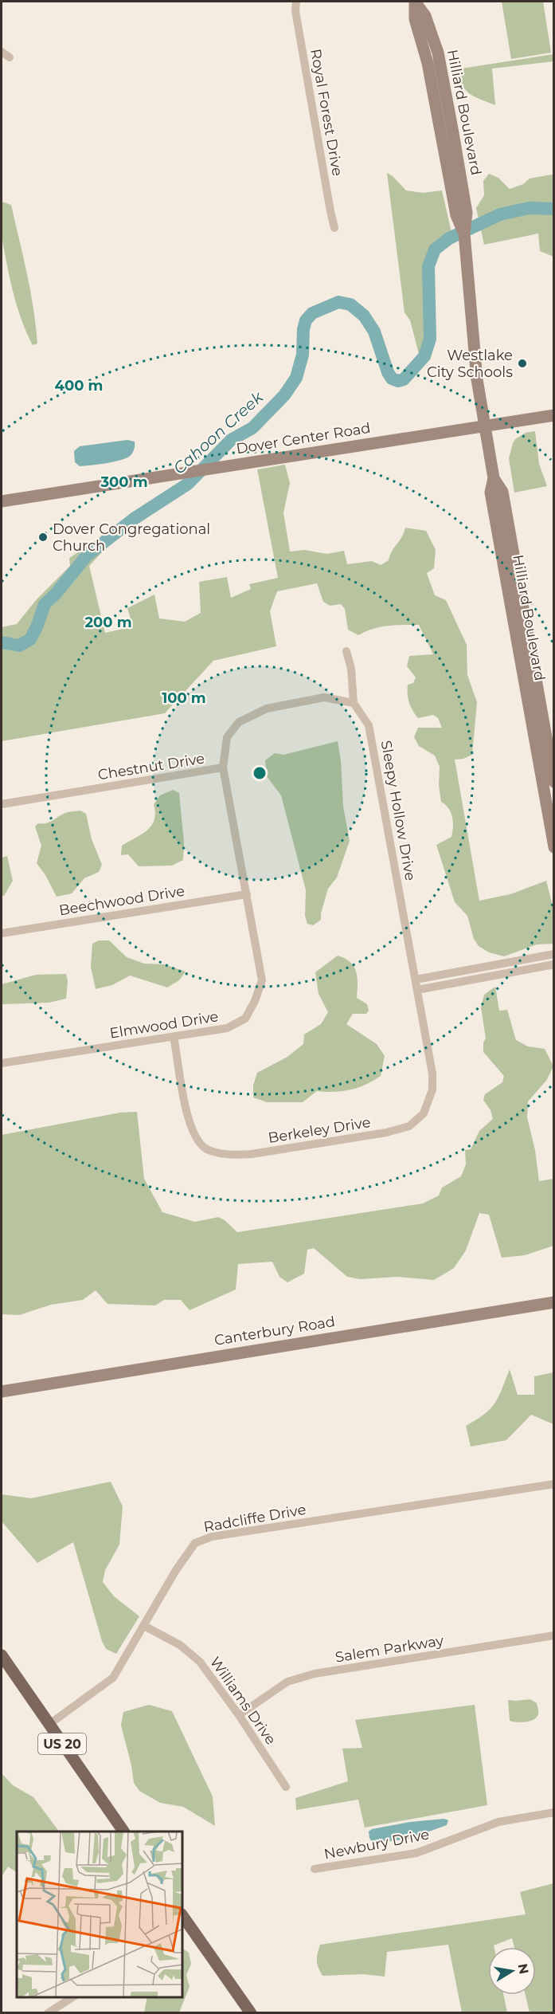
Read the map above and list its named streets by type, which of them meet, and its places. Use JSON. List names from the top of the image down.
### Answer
{
  "streets": {
    "main road": [
      "Hilliard Boulevard",
      "Dover Center Road",
      "Canterbury Road",
      "US 20"
    ],
    "street": [
      "Royal Forest Drive",
      "Chestnut Drive",
      "Sleepy Hollow Drive",
      "Beechwood Drive",
      "Elmwood Drive",
      "Berkeley Drive",
      "Radcliffe Drive",
      "Salem Parkway",
      "Williams Drive",
      "Newbury Drive"
    ]
  },
  "crossings": [
    ["Hilliard Boulevard", "Dover Center Road"],
    ["Chestnut Drive", "Sleepy Hollow Drive"],
    ["Chestnut Drive", "Elmwood Drive"],
    ["Sleepy Hollow Drive", "Berkeley Drive"],
    ["Beechwood Drive", "Elmwood Drive"],
    ["Elmwood Drive", "Berkeley Drive"],
    ["Radcliffe Drive", "Williams Drive"],
    ["Radcliffe Drive", "US 20"],
    ["Salem Parkway", "Williams Drive"]
  ],
  "water": ["Cahoon Creek"],
  "places": ["Westlake City Schools", "Dover Congregational Church"],
  "north": "right",
  "rings": [
    "400 m",
    "300 m",
    "200 m",
    "100 m"
  ]
}
